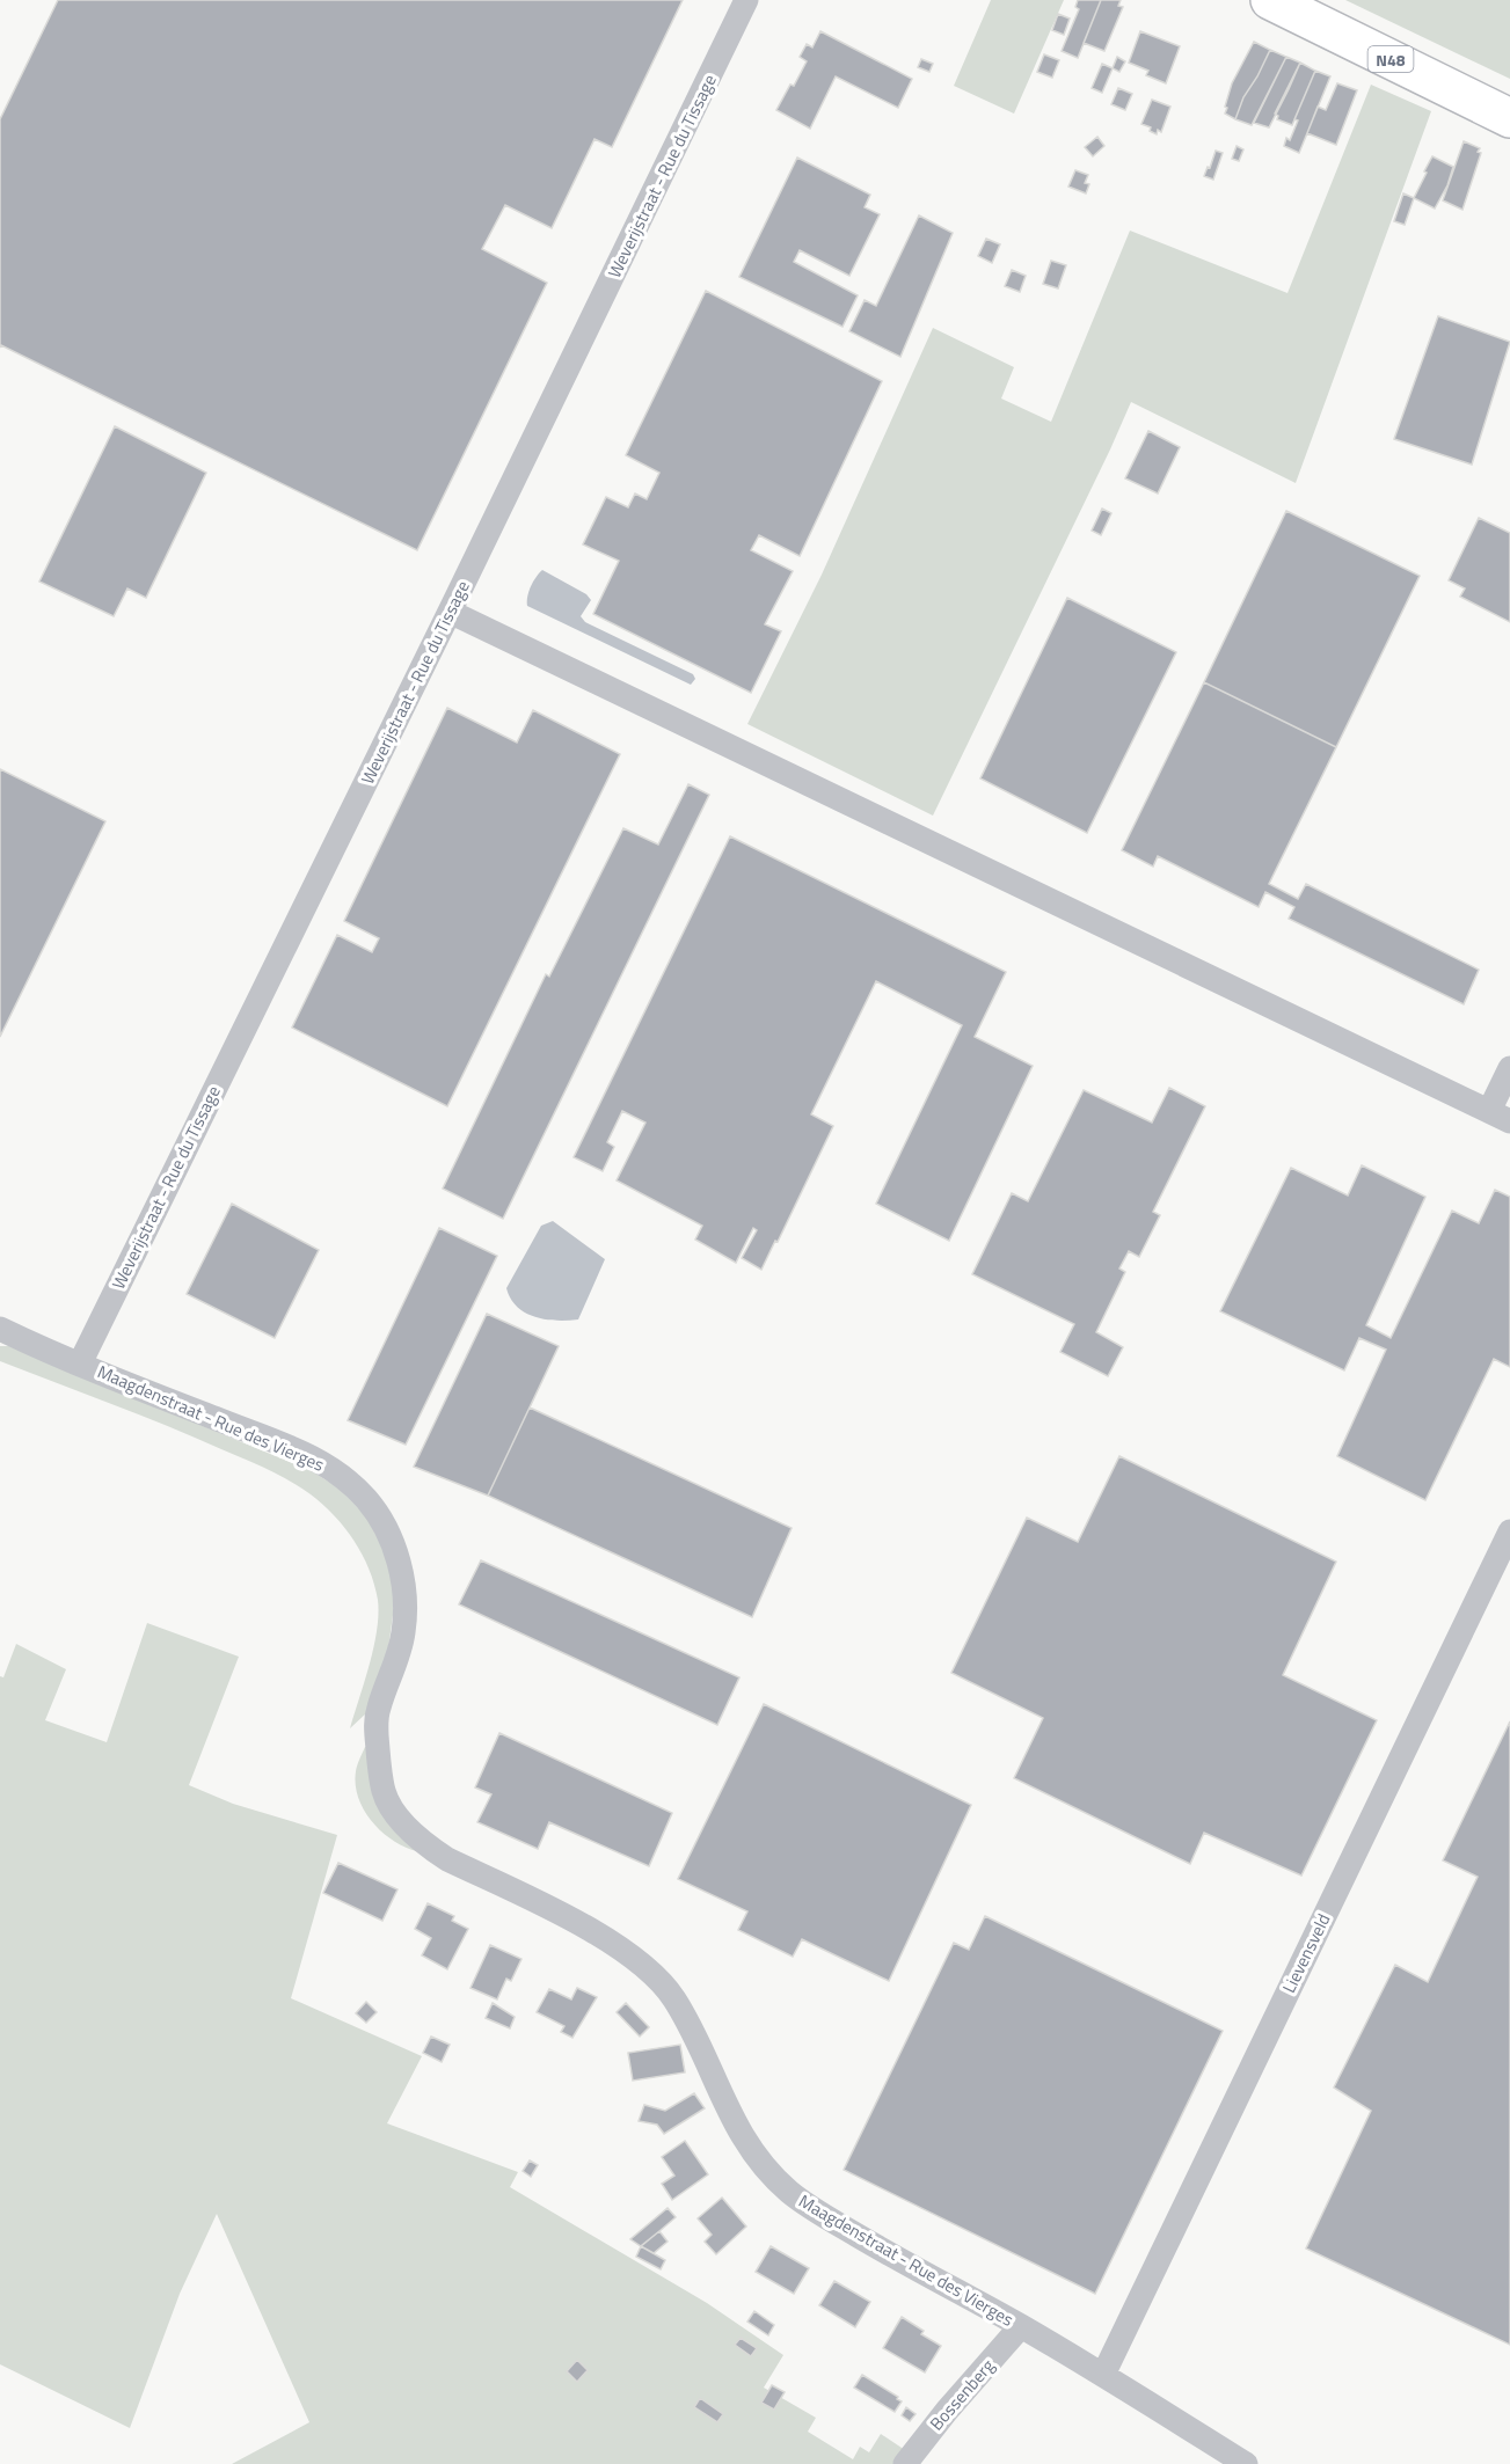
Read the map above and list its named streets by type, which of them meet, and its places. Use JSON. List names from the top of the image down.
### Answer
{
  "streets": {
    "main road": ["N48"],
    "street": [
      "Weverijstraat - Rue du Tissage",
      "Maagdenstraat - Rue des Vierges",
      "Lievensveld",
      "Bossenberg"
    ]
  },
  "crossings": [
    ["Weverijstraat - Rue du Tissage", "Maagdenstraat - Rue des Vierges"],
    ["Maagdenstraat - Rue des Vierges", "Lievensveld"],
    ["Maagdenstraat - Rue des Vierges", "Bossenberg"]
  ]
}
